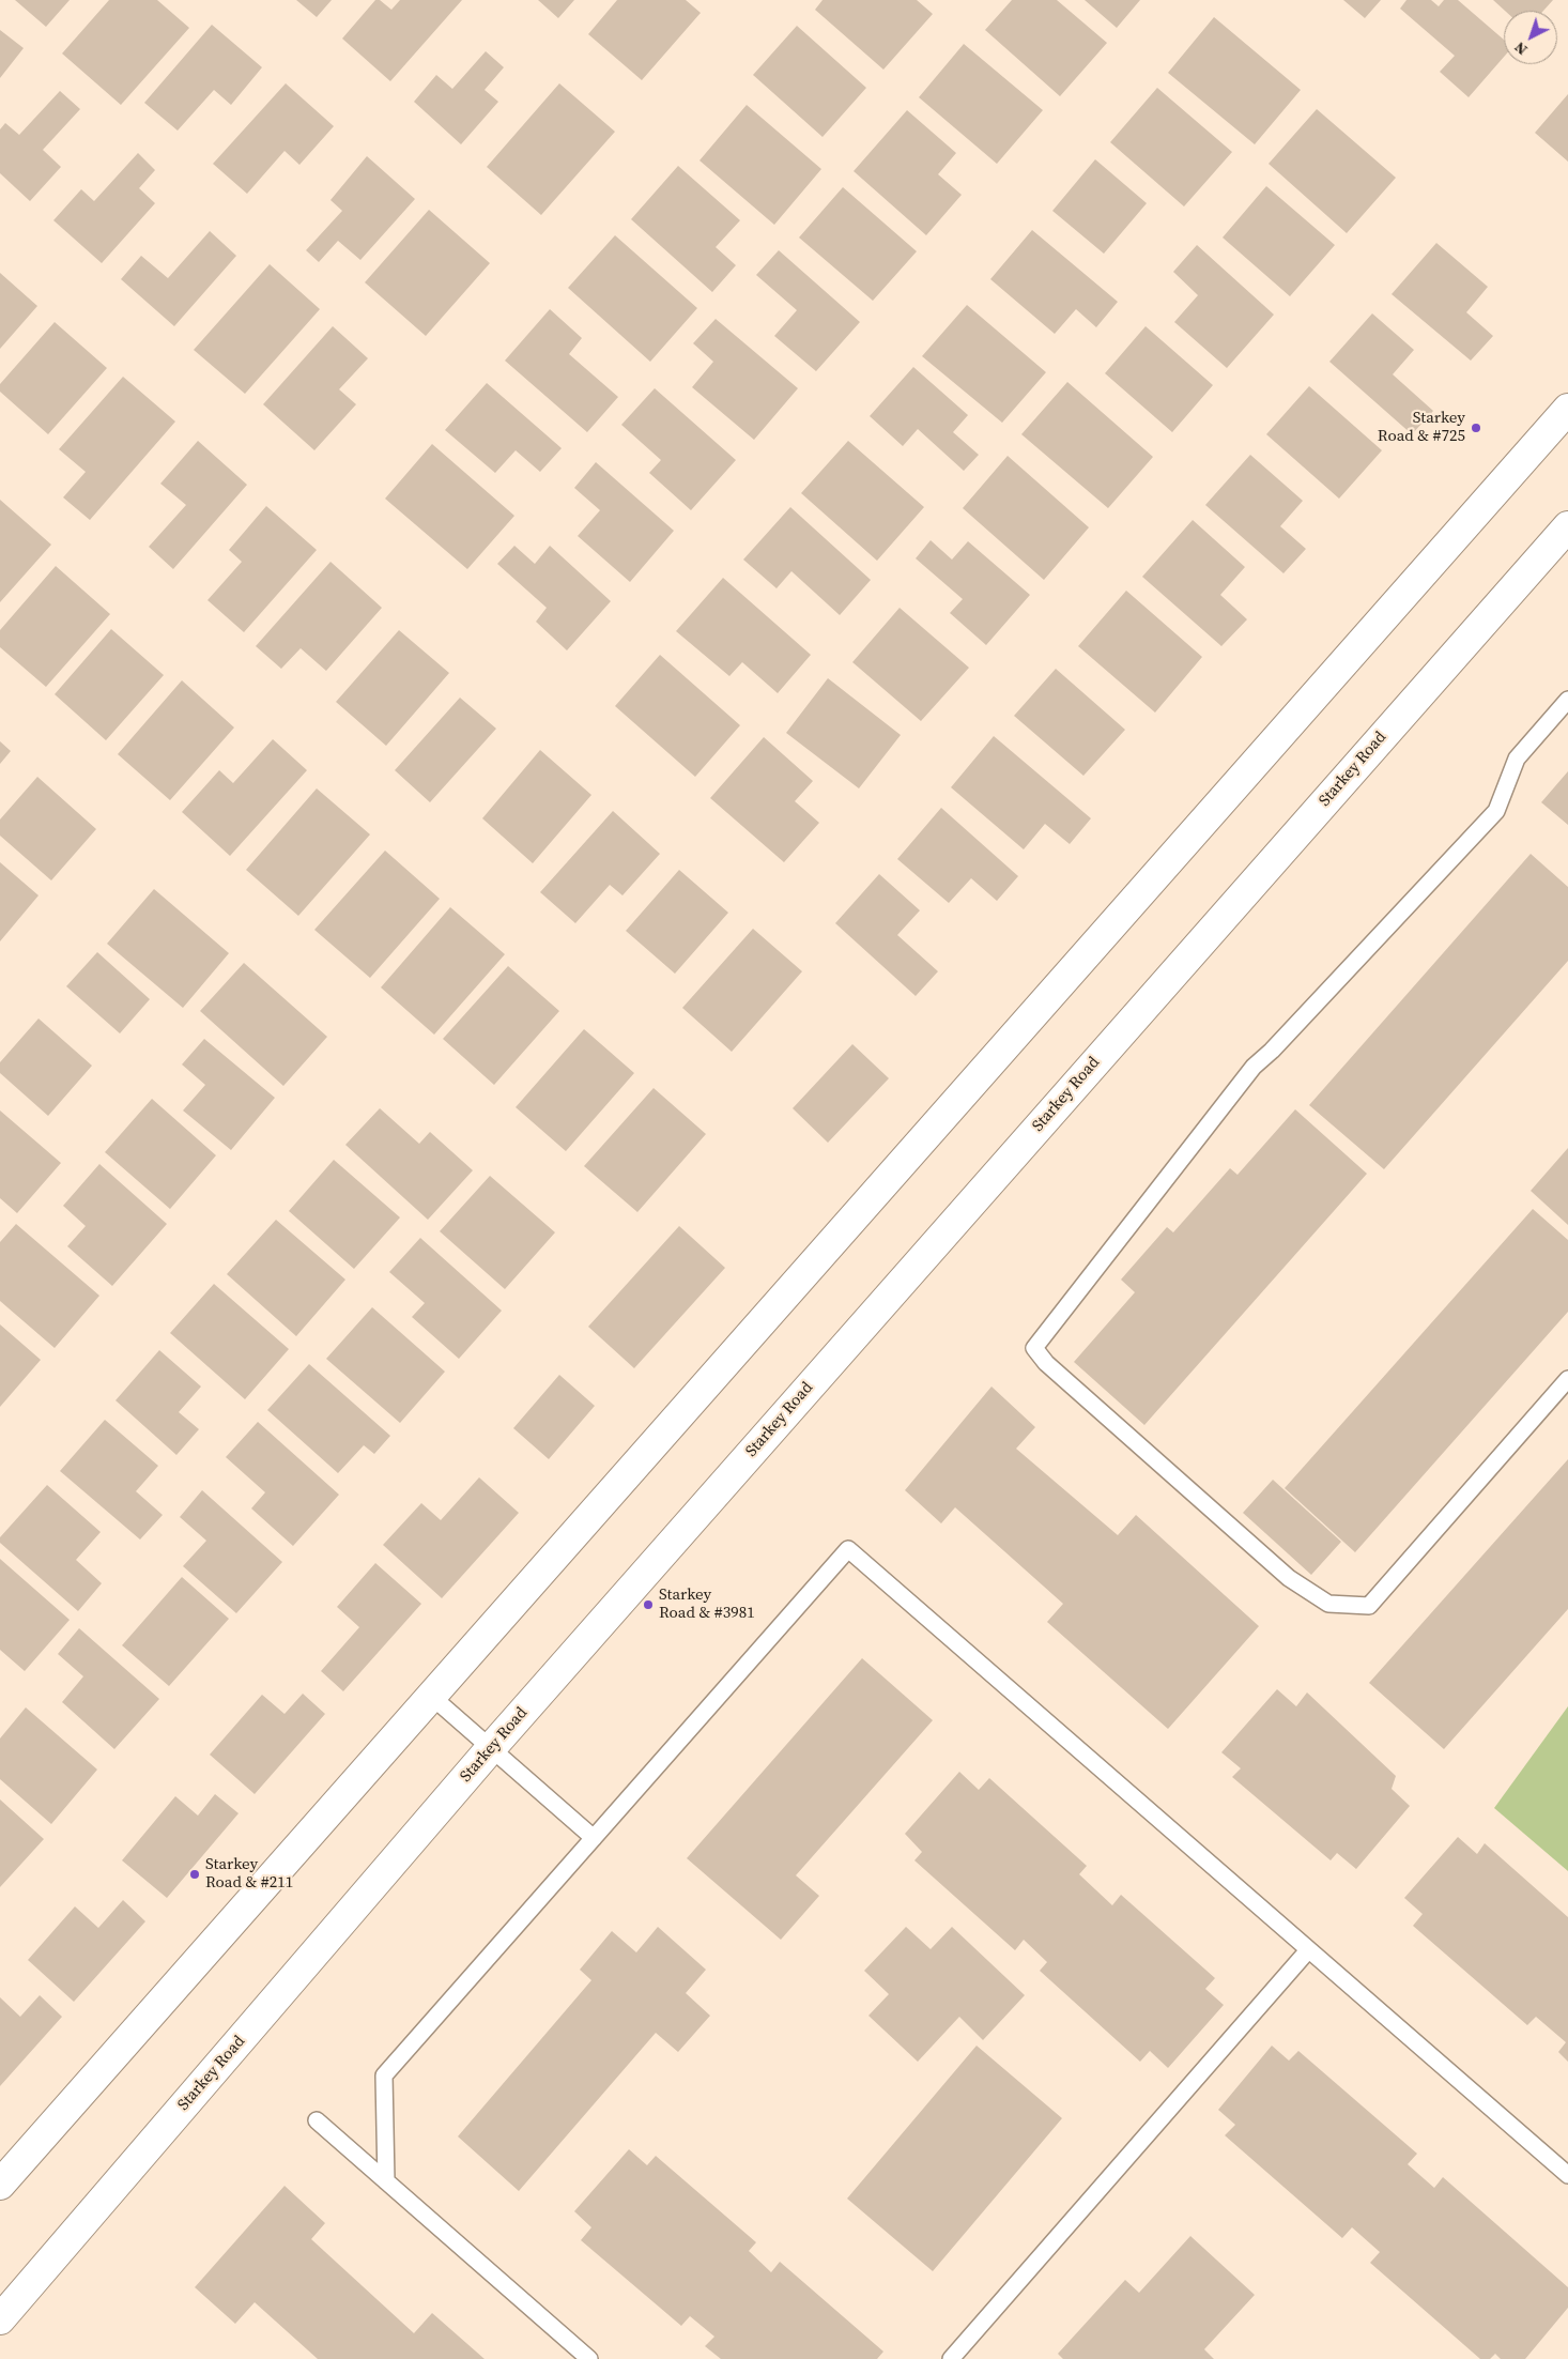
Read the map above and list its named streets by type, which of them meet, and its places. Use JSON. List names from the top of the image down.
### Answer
{
  "streets": {
    "main road": ["Starkey Road"]
  },
  "places": ["Starkey Road & #725", "Starkey Road & #3981", "Starkey Road & #211"],
  "north": "bottom left"
}
